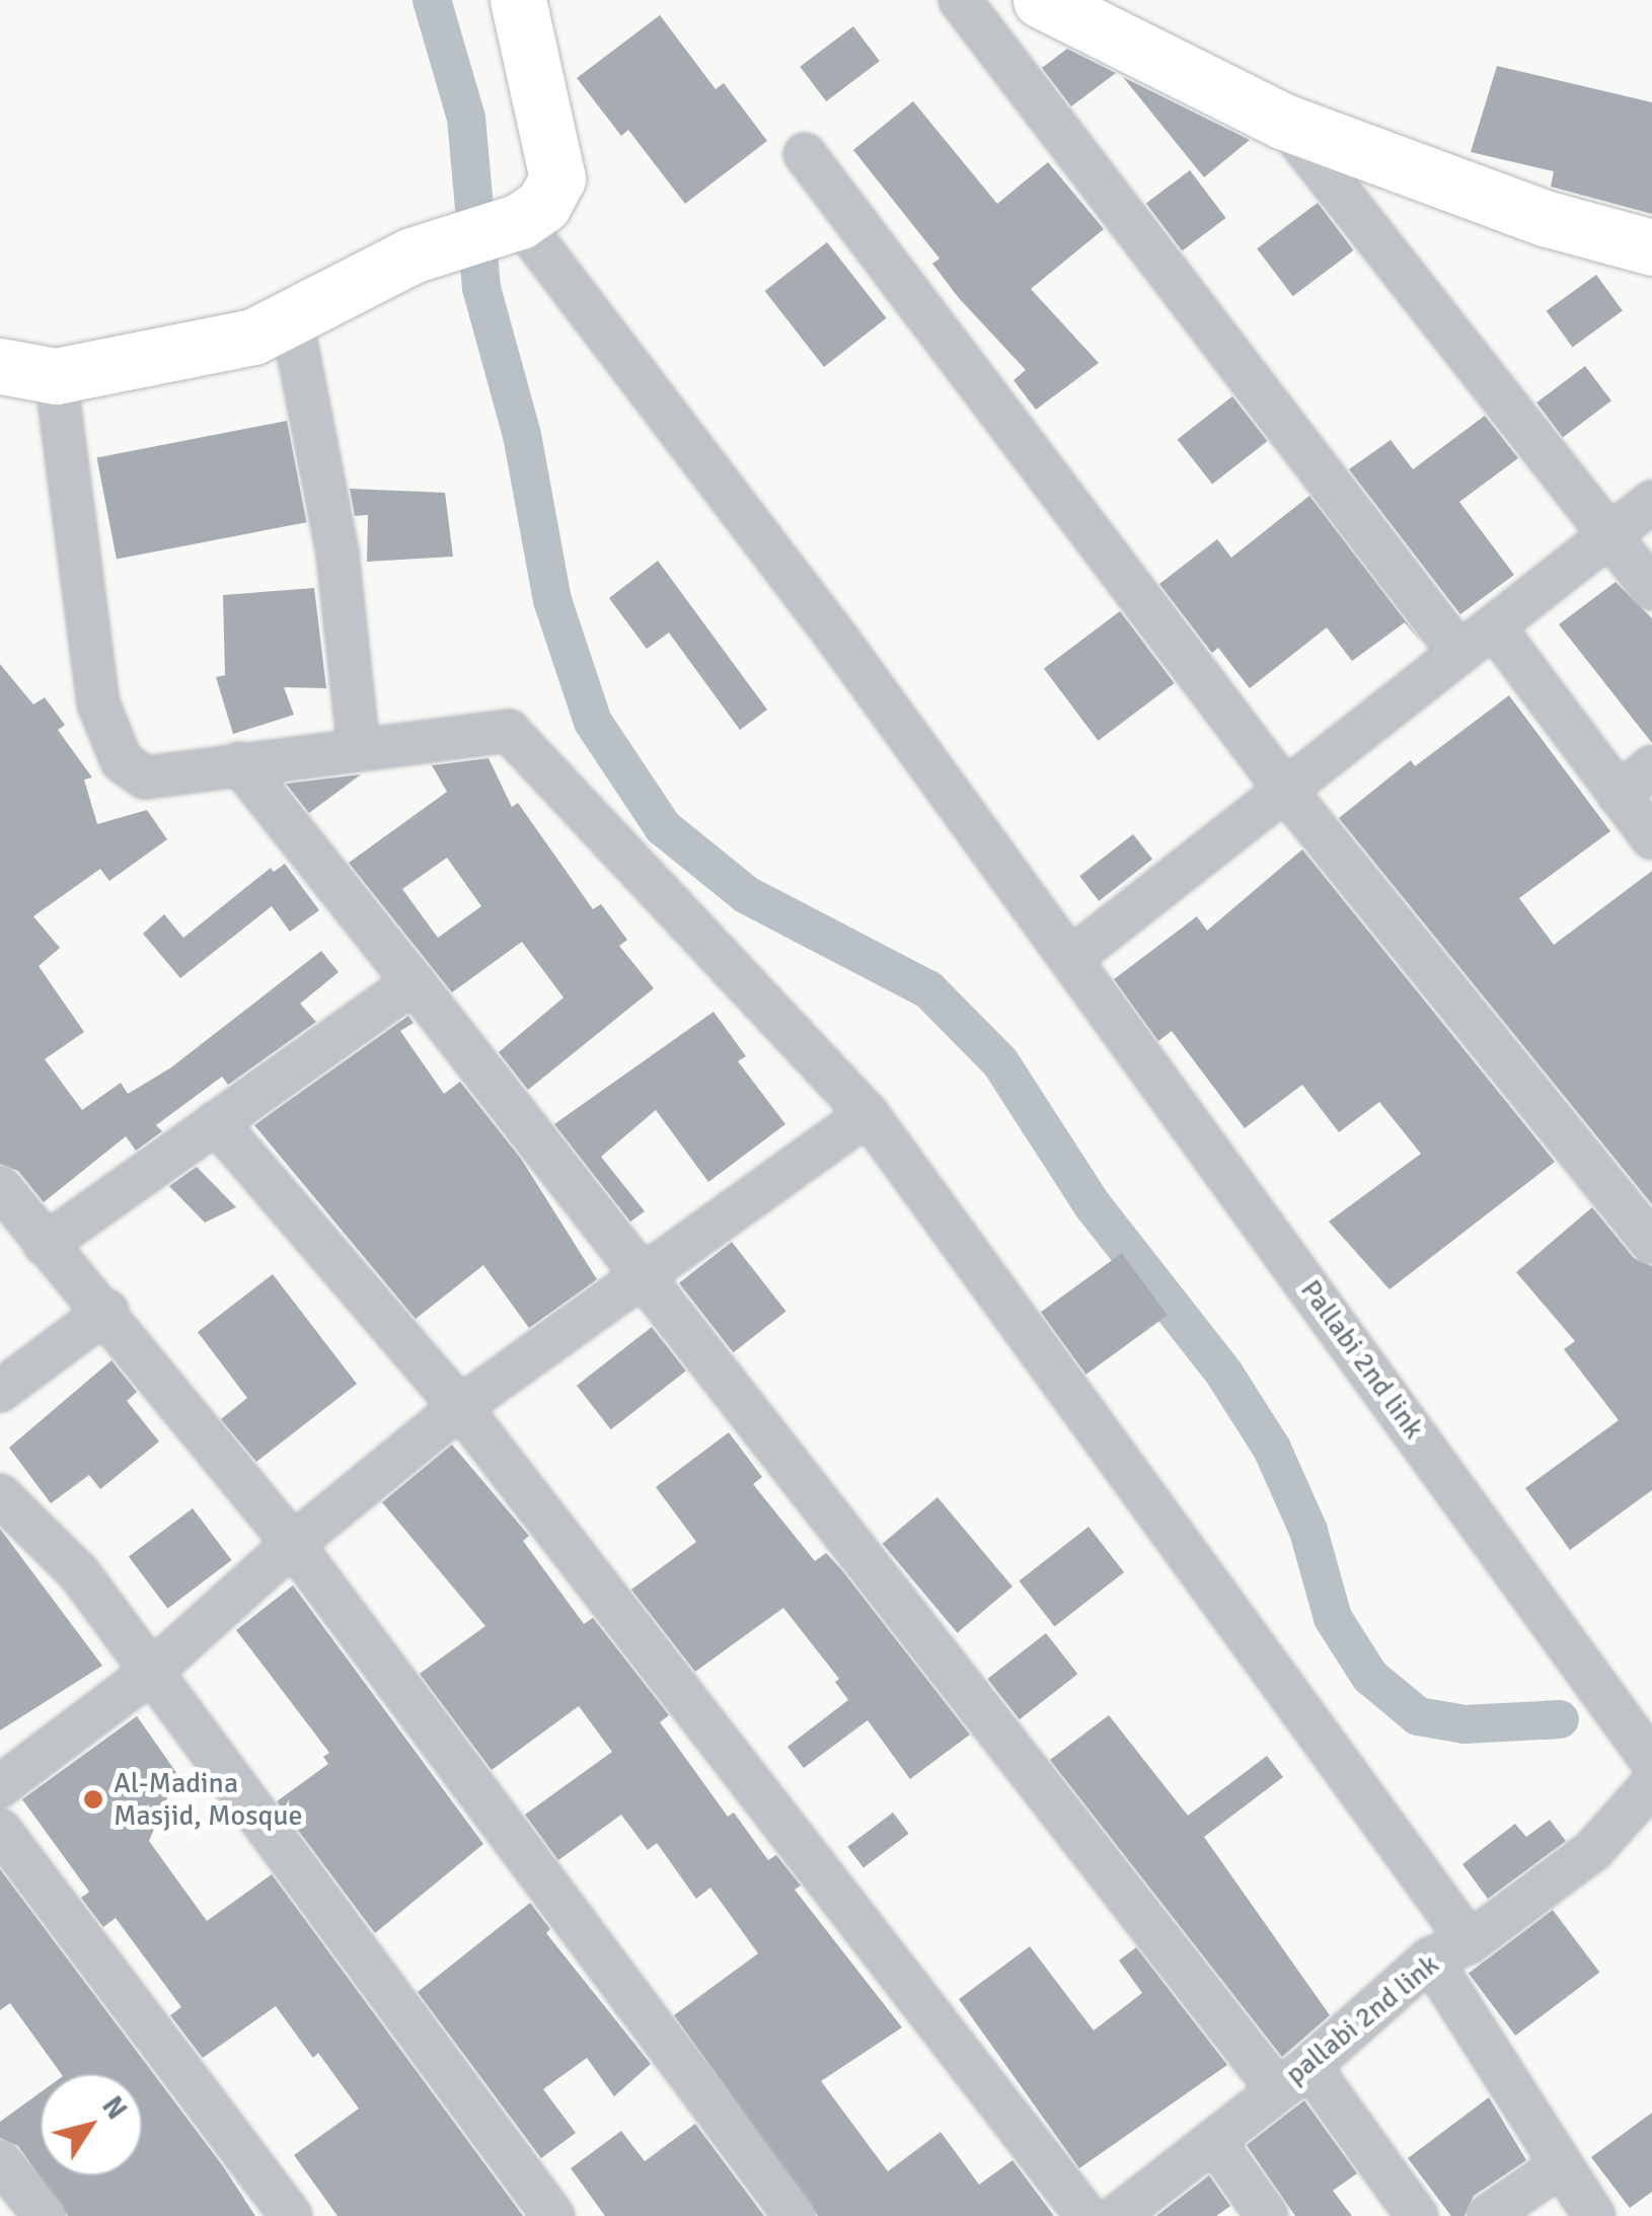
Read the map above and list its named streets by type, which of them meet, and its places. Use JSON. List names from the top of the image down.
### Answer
{
  "streets": {
    "street": ["Pallabi 2nd link", "pallabi 2nd link"]
  },
  "places": ["Al-Madina Masjid, Mosque"],
  "north": "top right"
}
